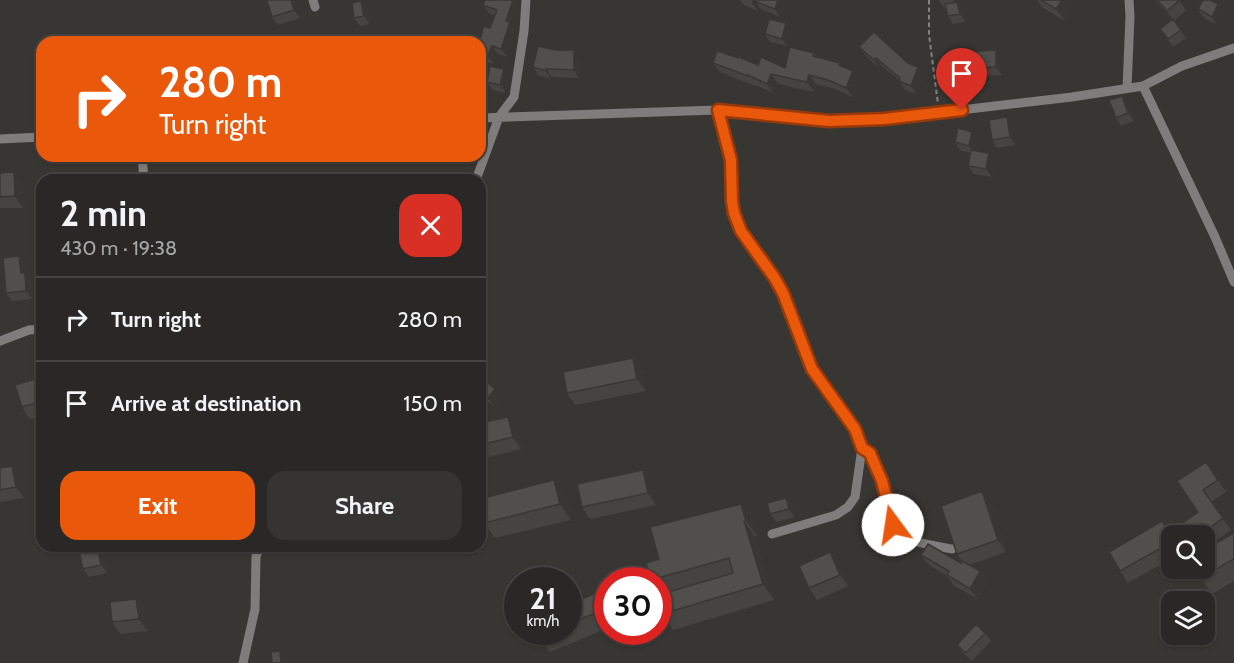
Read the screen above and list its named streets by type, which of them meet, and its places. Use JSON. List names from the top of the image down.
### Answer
{
  "page": {
    "turn": ["280 m", "Turn right"],
    "heading": ["2 min", "430 m · 19:38"],
    "list": [
      {
        "name": "Turn right",
        "value": "280 m"
      },
      {
        "name": "Arrive at destination",
        "value": "150 m"
      }
    ],
    "buttons": ["Exit", "Share"],
    "speed": "21 km/h",
    "limit": "30"
  }
}
